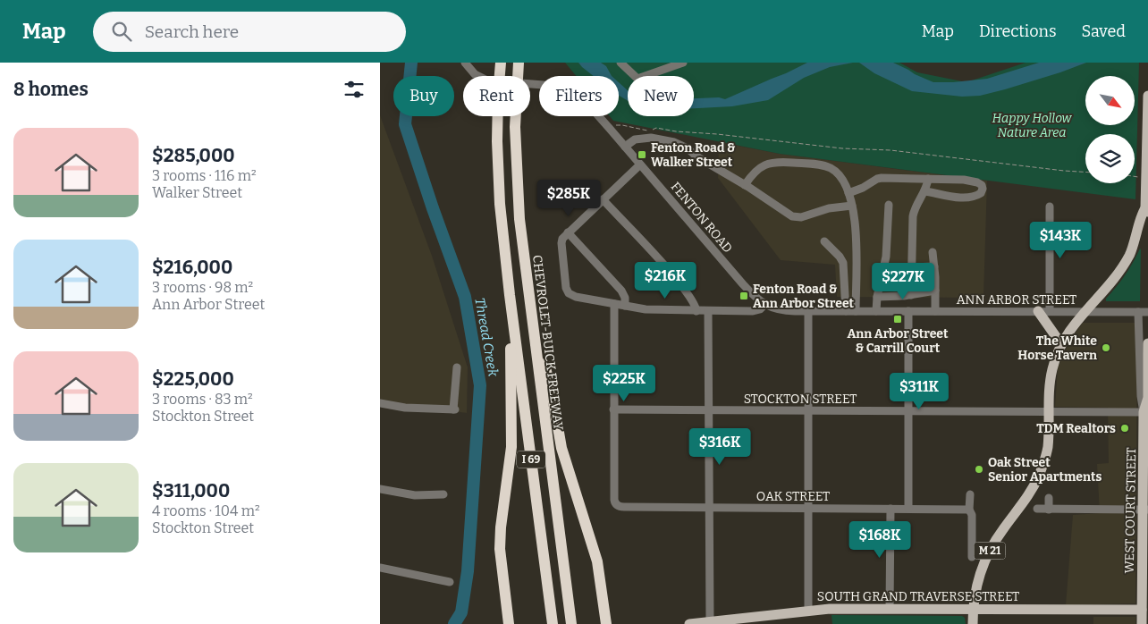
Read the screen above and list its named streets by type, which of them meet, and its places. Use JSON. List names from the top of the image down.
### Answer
{
  "streets": {
    "highway": ["CHEVROLET-BUICK FREEWAY", "I 69"],
    "main road": ["WEST COURT STREET", "M 21", "SOUTH GRAND TRAVERSE STREET"],
    "street": [
      "FENTON ROAD",
      "ANN ARBOR STREET",
      "STOCKTON STREET",
      "OAK STREET"
    ]
  },
  "crossings": [
    ["FENTON ROAD", "ANN ARBOR STREET"],
    ["ANN ARBOR STREET", "M 21"],
    ["STOCKTON STREET", "OAK STREET"],
    ["STOCKTON STREET", "WEST COURT STREET"],
    ["STOCKTON STREET", "M 21"],
    ["WEST COURT STREET", "SOUTH GRAND TRAVERSE STREET"],
    ["M 21", "SOUTH GRAND TRAVERSE STREET"]
  ],
  "water": ["Thread Creek"],
  "parks": ["Happy Hollow Nature Area"],
  "places": {
    "transit": ["Fenton Road & Walker Street", "Fenton Road & Ann Arbor Street", "Ann Arbor Street & Carrill Court"],
    "other": ["The White Horse Tavern", "TDM Realtors", "Oak Street Senior Apartments"]
  },
  "north": "bottom right",
  "page": {
    "header": "Map",
    "search": "Search here",
    "nav": ["Map", "Directions", "Saved"],
    "heading": "8 homes",
    "chip": [
      "Buy",
      "Rent",
      "Filters",
      "New"
    ],
    "list": [
      {
        "name": "$285,000",
        "note": "3 rooms · 116 m² · Walker Street"
      },
      {
        "name": "$216,000",
        "note": "3 rooms · 98 m² · Ann Arbor Street"
      },
      {
        "name": "$225,000",
        "note": "3 rooms · 83 m² · Stockton Street"
      },
      {
        "name": "$311,000",
        "note": "4 rooms · 104 m² · Stockton Street"
      }
    ],
    "price": [
      "$285K",
      "$143K",
      "$216K",
      "$227K",
      "$225K",
      "$311K",
      "$316K",
      "$168K"
    ]
  }
}
